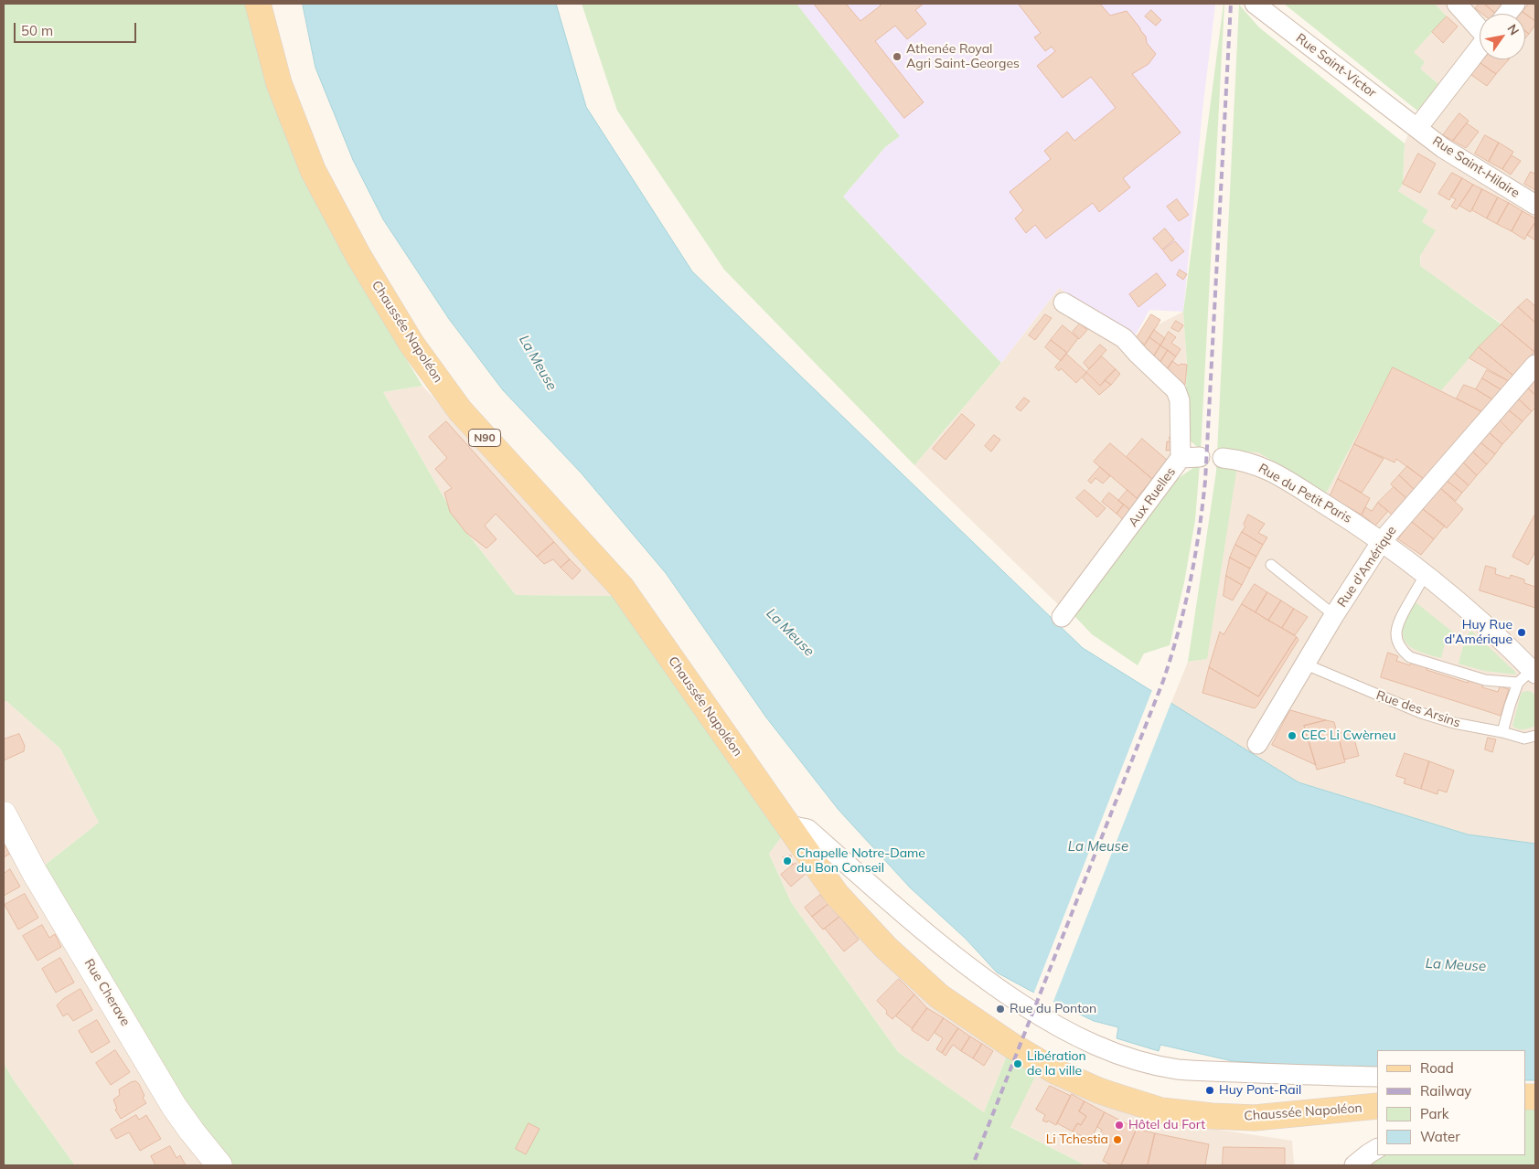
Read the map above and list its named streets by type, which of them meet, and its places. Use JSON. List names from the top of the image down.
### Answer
{
  "streets": {
    "main road": ["Chaussée Napoléon", "N90"],
    "street": [
      "Rue Saint-Victor",
      "Rue Saint-Hilaire",
      "Rue du Petit Paris",
      "Aux Ruelles",
      "Rue d'Amérique",
      "Rue Cherave"
    ],
    "lane": ["Rue des Arsins"]
  },
  "crossings": [
    ["Rue Saint-Victor", "Rue Saint-Hilaire"],
    ["Rue du Petit Paris", "Rue d'Amérique"],
    ["Rue d'Amérique", "Rue des Arsins"]
  ],
  "water": ["La Meuse"],
  "places": [
    "Athenée Royal Agri Saint-Georges",
    "Huy Rue d'Amérique",
    "CEC Li Cwèrneu",
    "Chapelle Notre-Dame du Bon Conseil",
    "Rue du Ponton",
    "Libération de la ville",
    "Huy Pont-Rail",
    "Hôtel du Fort",
    "Li Tchestia"
  ],
  "legend": [
    "Road",
    "Railway",
    "Park",
    "Water"
  ],
  "scale_bar": "50 m",
  "north": "top right"
}
